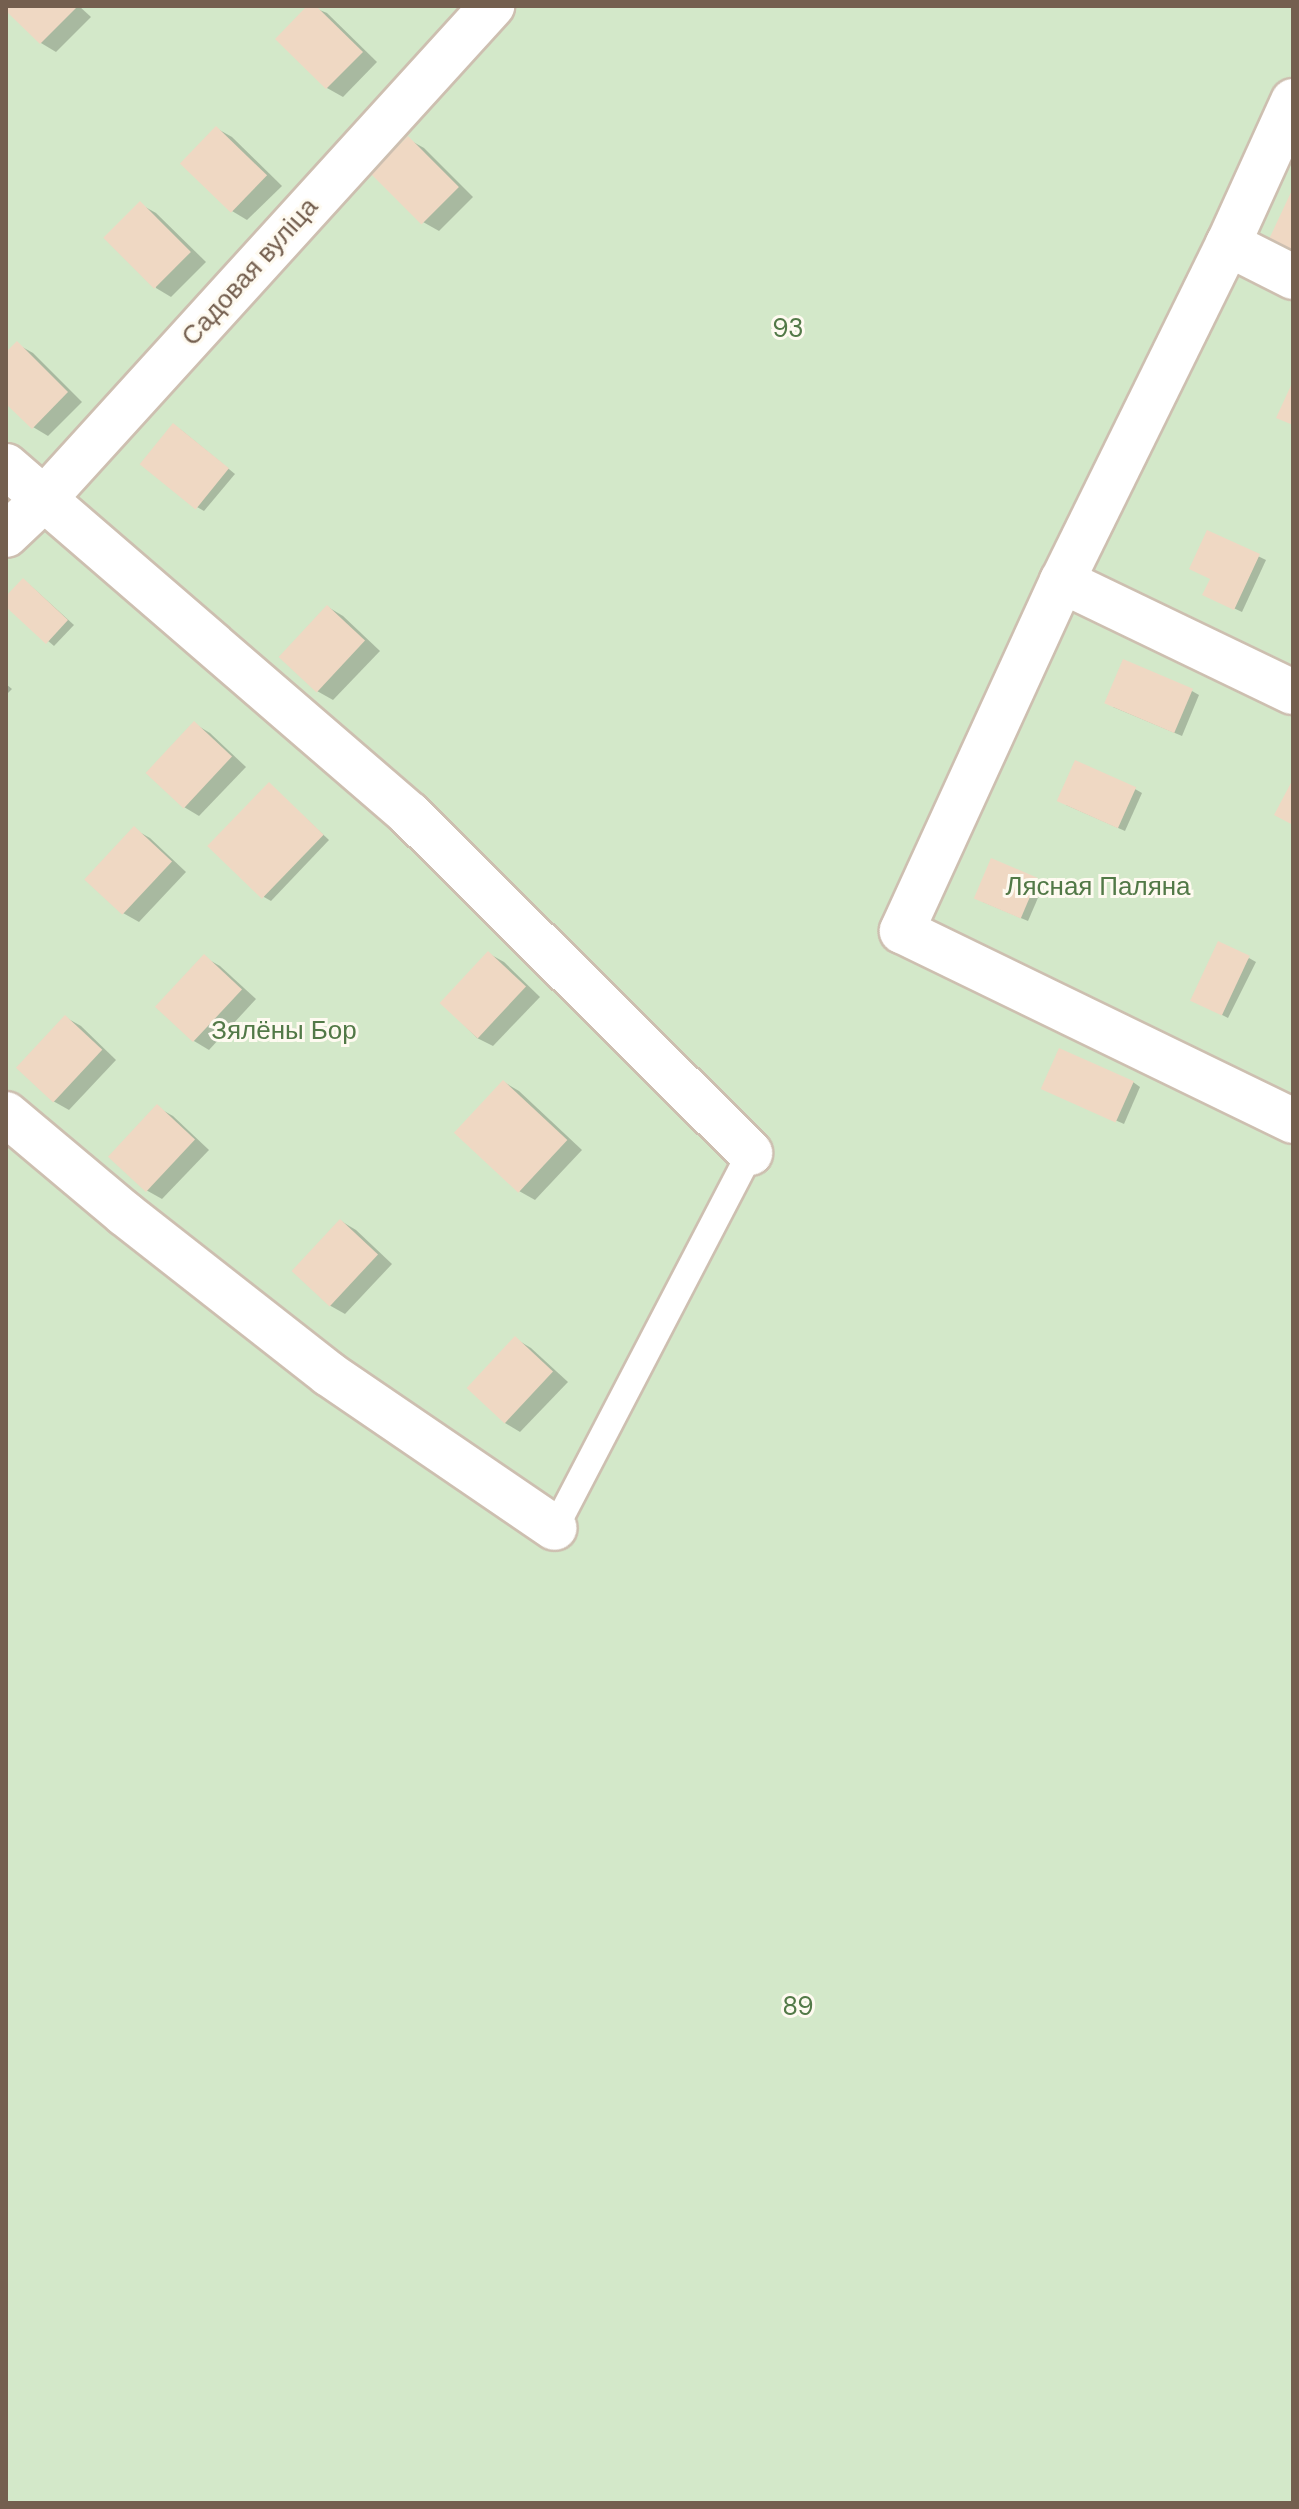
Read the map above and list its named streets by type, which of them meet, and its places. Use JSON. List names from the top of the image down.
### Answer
{
  "streets": {
    "street": ["Садовая вуліца"]
  },
  "parks": [
    "93",
    "Лясная Паляна",
    "Зялёны Бор",
    "89"
  ]
}
